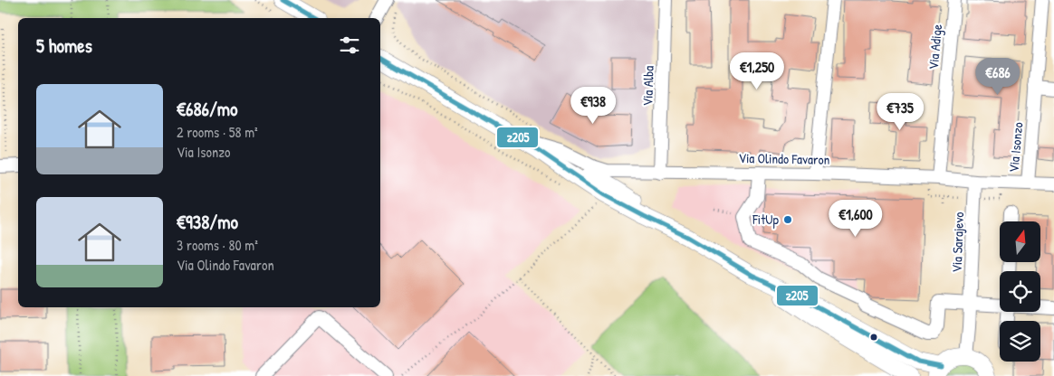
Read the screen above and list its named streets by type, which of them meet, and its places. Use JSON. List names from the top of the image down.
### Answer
{
  "streets": {
    "street": [
      "Via Adige",
      "Via Alba",
      "Via Isonzo",
      "Via Olindo Favaron",
      "Via Sarajevo"
    ]
  },
  "crossings": [
    ["Via Adige", "Via Olindo Favaron"],
    ["Via Alba", "Via Olindo Favaron"],
    ["Via Isonzo", "Via Olindo Favaron"],
    ["Via Olindo Favaron", "Via Sarajevo"]
  ],
  "places": ["FitUp"],
  "lines": ["transit line z205"],
  "north": "top",
  "page": {
    "heading": "5 homes",
    "price": [
      "€1,250",
      "€686",
      "€938",
      "€735",
      "€1,600"
    ],
    "list": [
      {
        "name": "€686/mo",
        "note": "2 rooms · 58 m² · Via Isonzo"
      },
      {
        "name": "€938/mo",
        "note": "3 rooms · 80 m² · Via Olindo Favaron"
      }
    ]
  }
}
